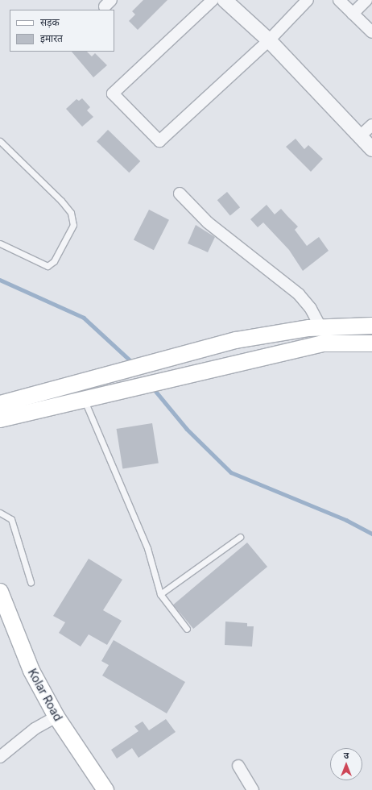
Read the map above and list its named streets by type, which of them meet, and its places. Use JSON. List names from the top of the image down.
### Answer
{
  "streets": {
    "main road": ["Kolar Road"]
  },
  "legend": ["सड़क", "इमारत"],
  "north": "top"
}
